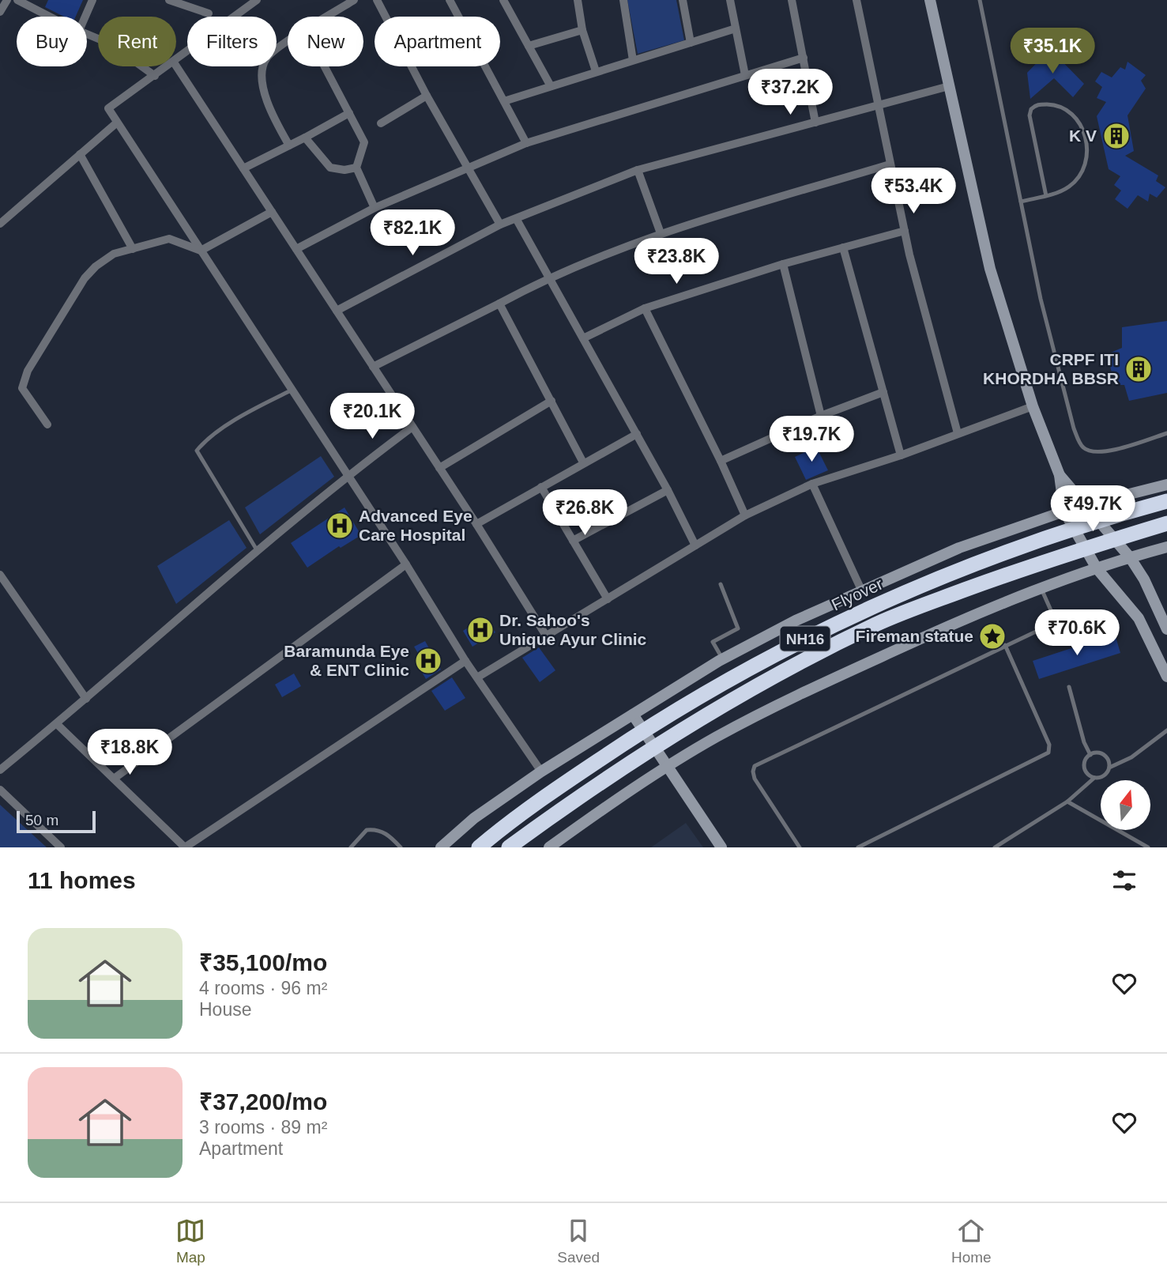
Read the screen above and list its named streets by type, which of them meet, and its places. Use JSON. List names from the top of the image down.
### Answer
{
  "streets": {
    "highway": ["Flyover", "NH16"]
  },
  "places": {
    "building": ["K V", "CRPF ITI KHORDHA BBSR"],
    "hospital": ["Advanced Eye Care Hospital", "Dr. Sahoo's Unique Ayur Clinic", "Baramunda Eye & ENT Clinic"],
    "place": ["Fireman statue"]
  },
  "scale_bar": "50 m",
  "north": "top",
  "page": {
    "chip": [
      "Buy",
      "Rent",
      "Filters",
      "New",
      "Apartment"
    ],
    "price": [
      "₹35.1K",
      "₹37.2K",
      "₹53.4K",
      "₹82.1K",
      "₹23.8K",
      "₹20.1K",
      "₹19.7K",
      "₹49.7K",
      "₹26.8K",
      "₹70.6K",
      "₹18.8K"
    ],
    "scale": "50 m",
    "heading": "11 homes",
    "list": [
      {
        "name": "₹35,100/mo",
        "note": "4 rooms · 96 m² · House"
      },
      {
        "name": "₹37,200/mo",
        "note": "3 rooms · 89 m² · Apartment"
      }
    ],
    "tabs": ["Map", "Saved", "Home"]
  }
}
